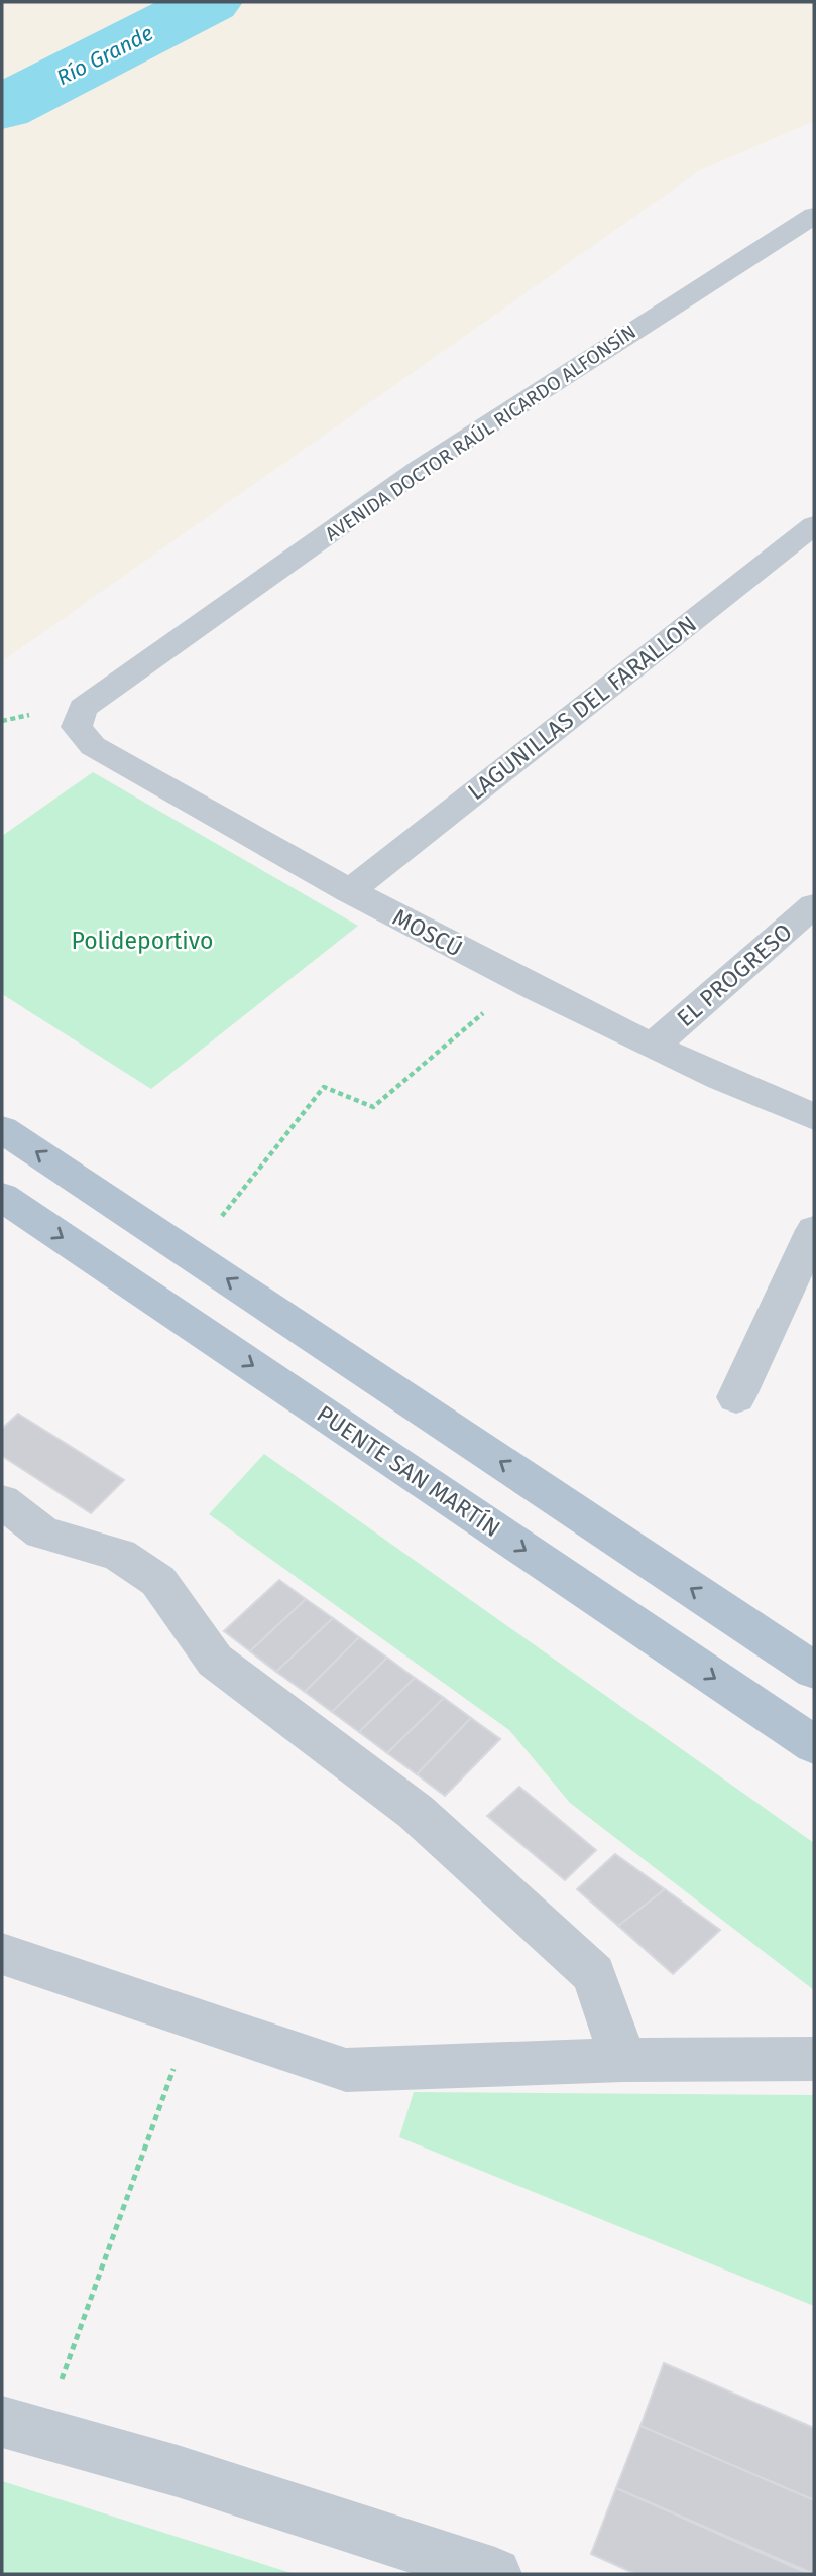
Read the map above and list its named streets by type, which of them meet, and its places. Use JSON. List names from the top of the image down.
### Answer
{
  "streets": {
    "main road": ["PUENTE SAN MARTÍN"],
    "street": [
      "AVENIDA DOCTOR RAÚL RICARDO ALFONSÍN",
      "LAGUNILLAS DEL FARALLON",
      "MOSCÚ",
      "EL PROGRESO"
    ]
  },
  "crossings": [
    ["AVENIDA DOCTOR RAÚL RICARDO ALFONSÍN", "MOSCÚ"],
    ["LAGUNILLAS DEL FARALLON", "MOSCÚ"],
    ["MOSCÚ", "EL PROGRESO"]
  ],
  "water": ["Río Grande"],
  "parks": ["Polideportivo"]
}
